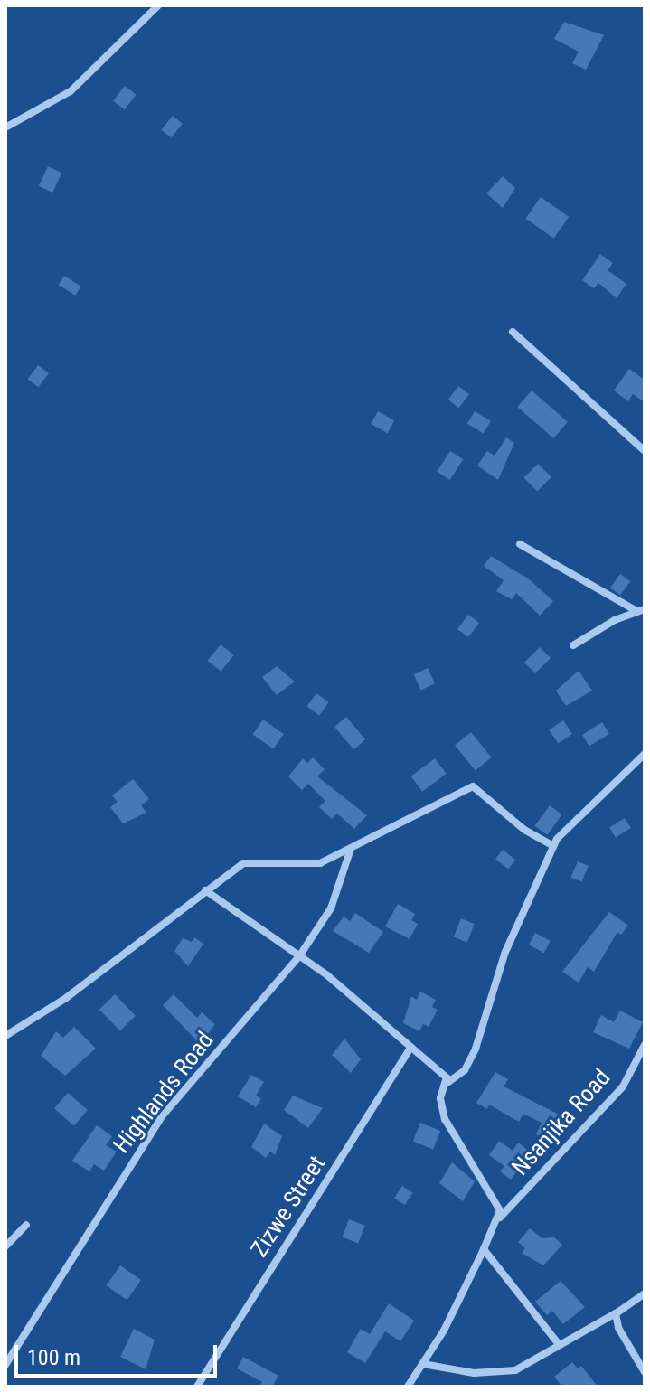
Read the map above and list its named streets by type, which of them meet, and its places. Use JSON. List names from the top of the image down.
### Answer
{
  "streets": {
    "street": ["Highlands Road", "Nsanjika Road", "Zizwe Street"]
  },
  "scale_bar": "100 m"
}
